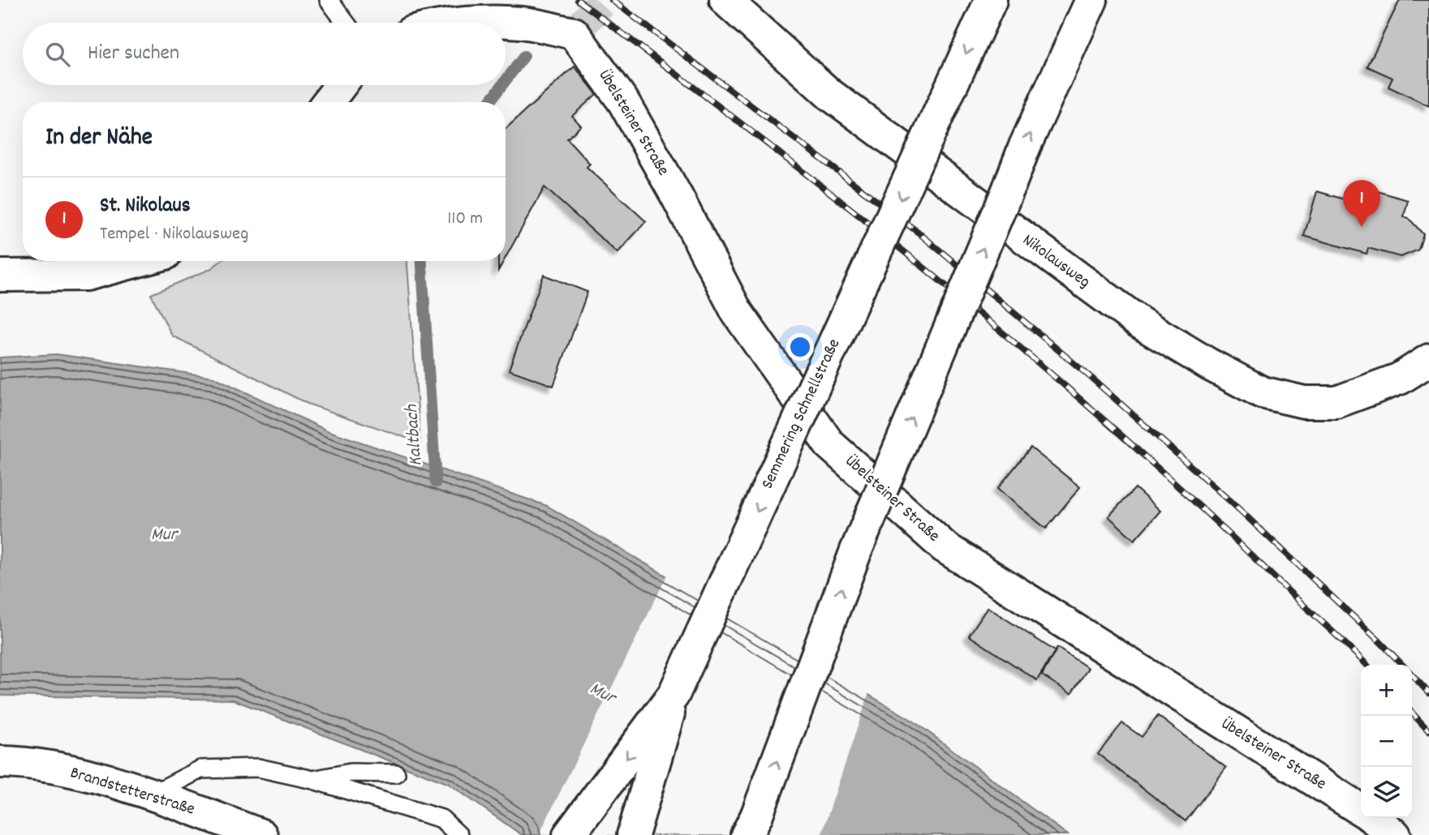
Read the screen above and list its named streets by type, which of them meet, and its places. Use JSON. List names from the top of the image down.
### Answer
{
  "streets": {
    "main road": [
      "Übelsteiner Straße",
      "Nikolausweg",
      "Semmering Schnellstraße",
      "Brandstetterstraße"
    ]
  },
  "water": ["Kaltbach", "Mur"],
  "page": {
    "search": "Hier suchen",
    "heading": "In der Nähe",
    "list": [
      {
        "mark": "1",
        "name": "St. Nikolaus",
        "note": "Tempel · Nikolausweg",
        "value": "110 m"
      }
    ],
    "pins": "1",
    "map_buttons": ["+", "−"]
  }
}
